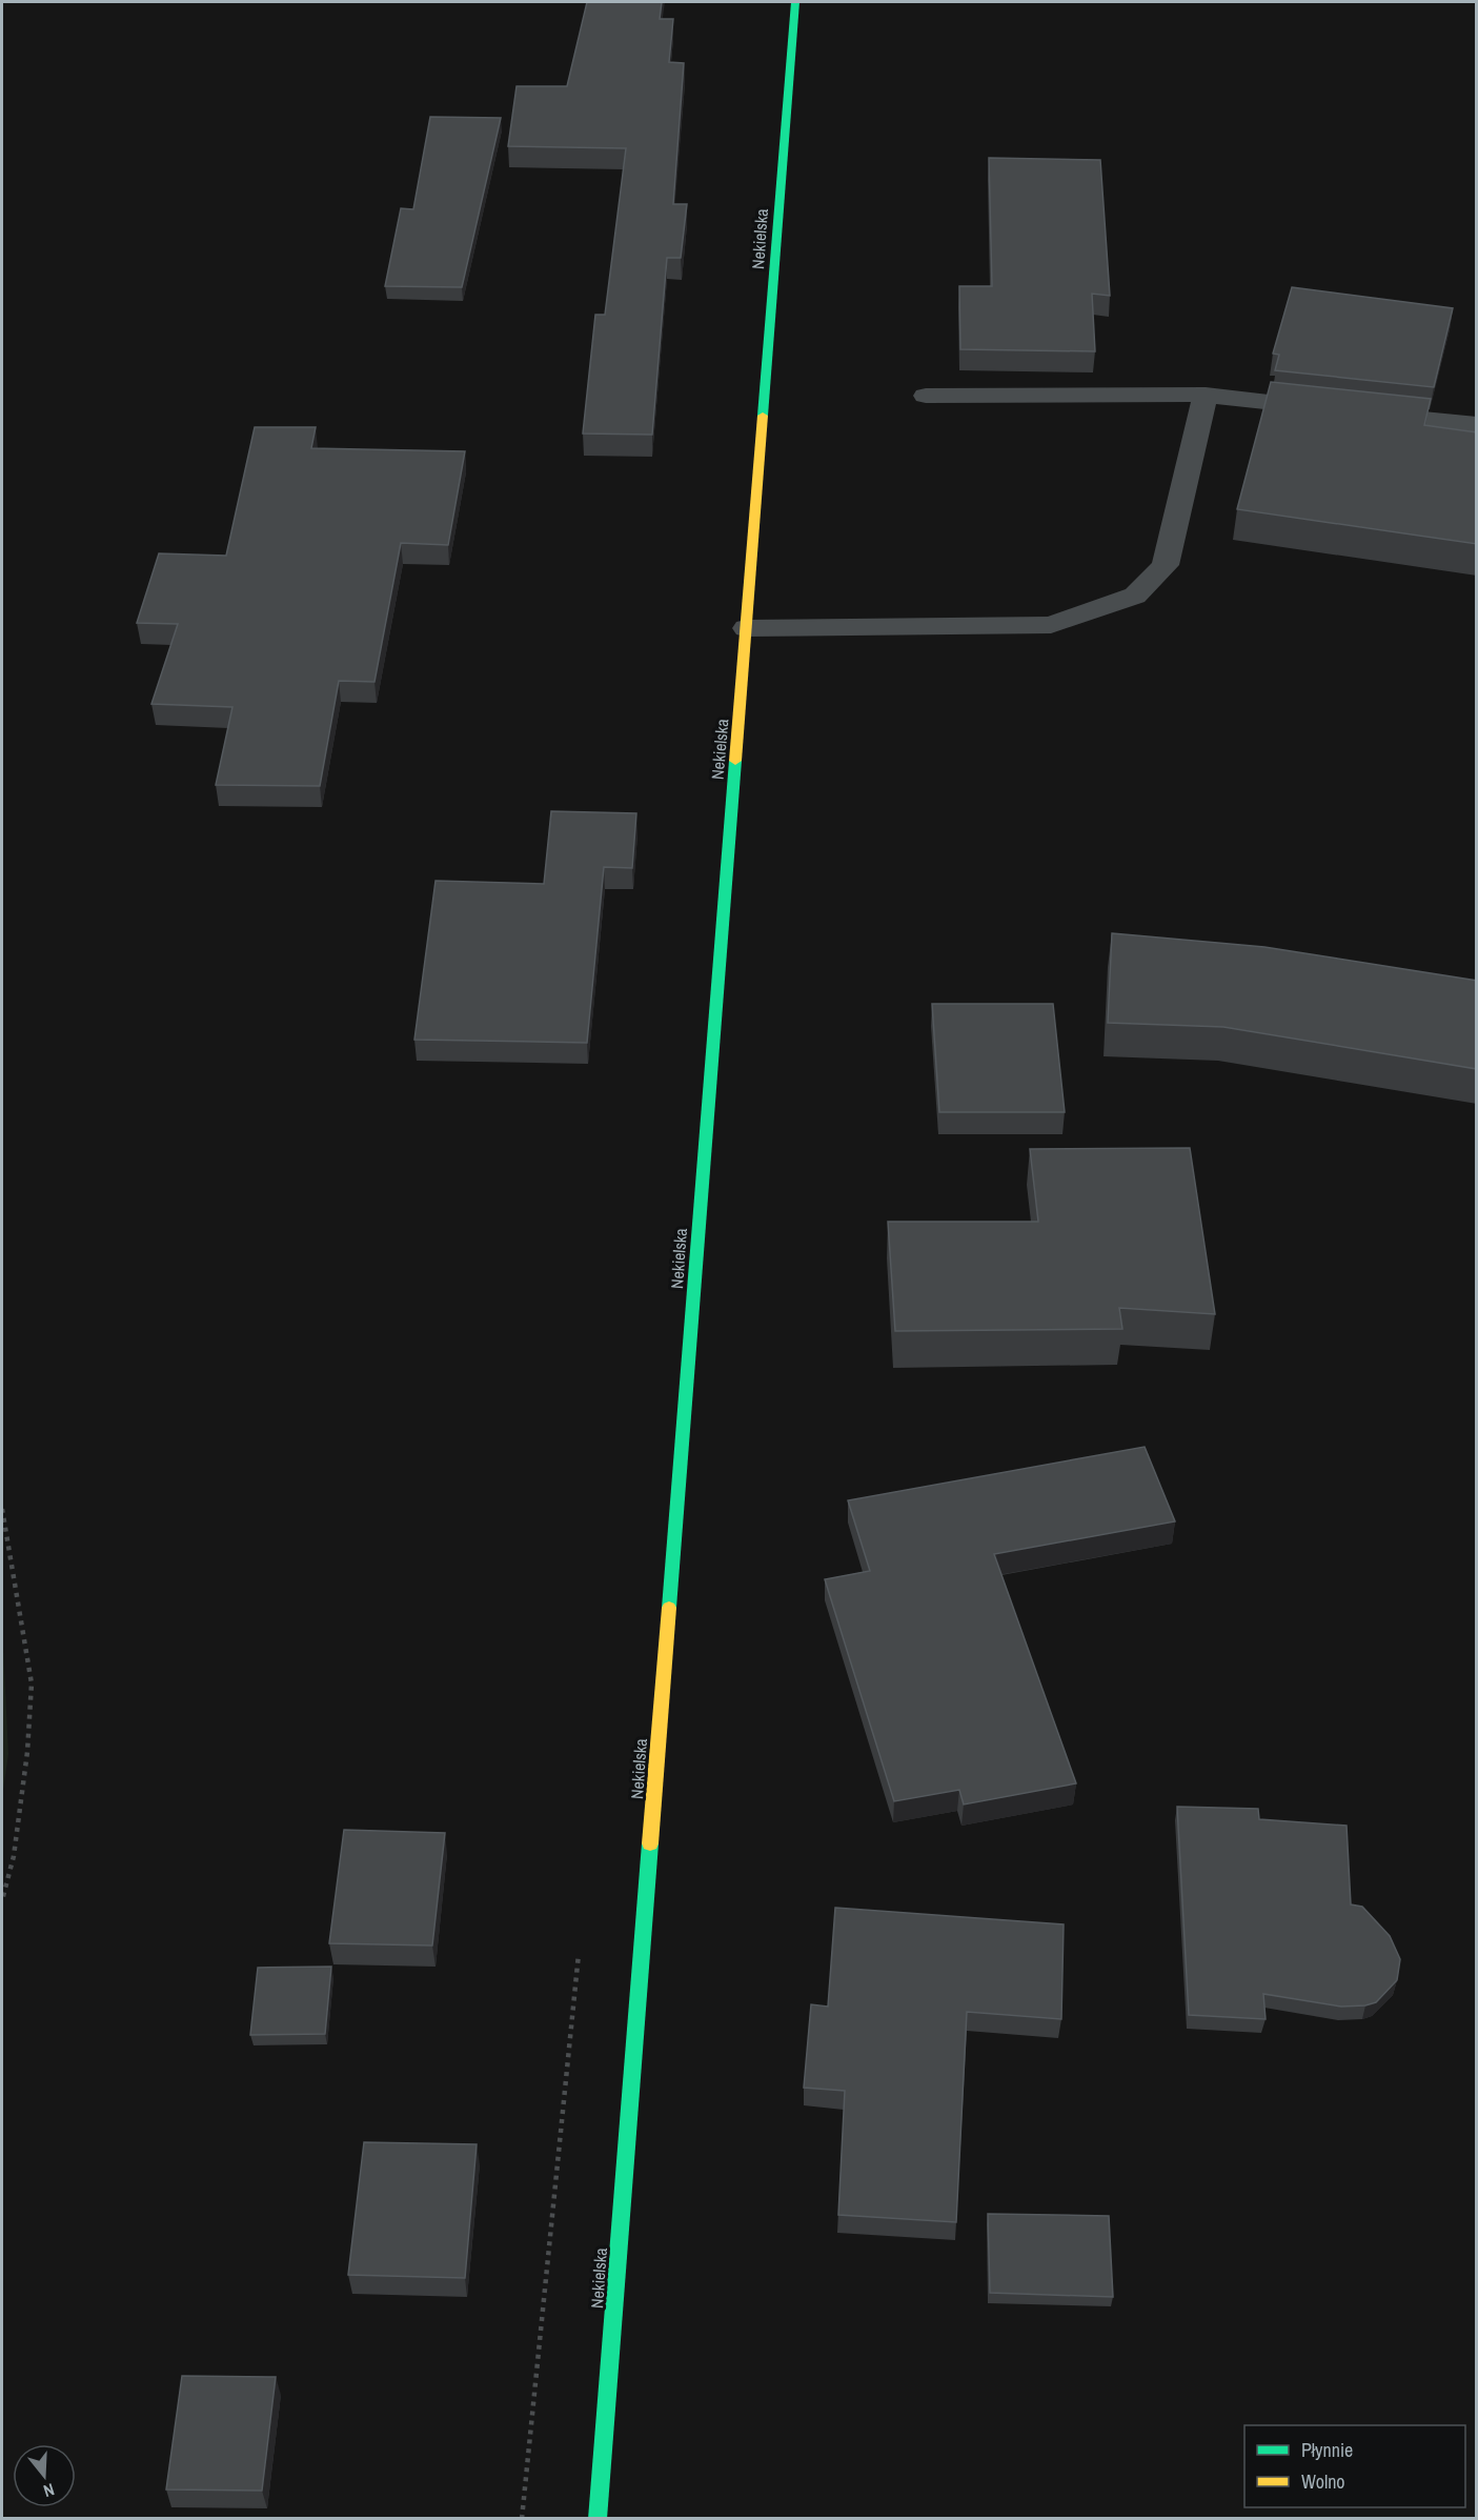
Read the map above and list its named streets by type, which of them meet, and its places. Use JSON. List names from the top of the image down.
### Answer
{
  "streets": {
    "street": ["Nekielska"]
  },
  "legend": ["Płynnie", "Wolno"],
  "north": "bottom"
}
